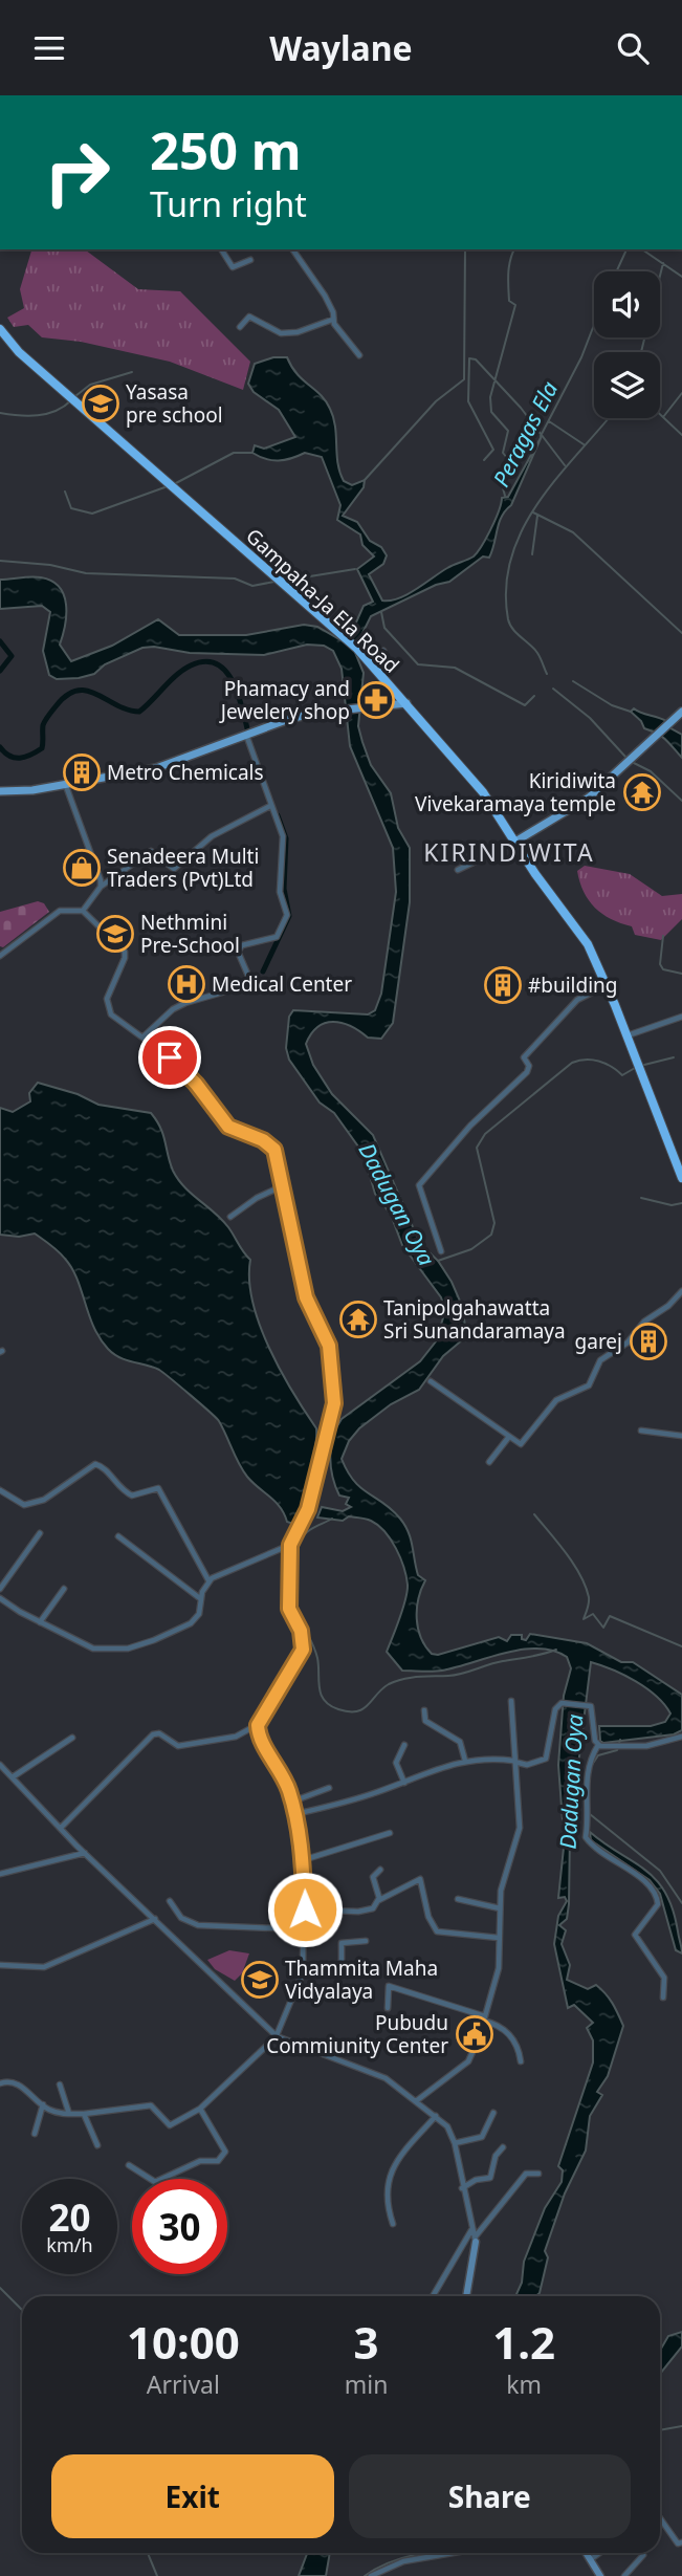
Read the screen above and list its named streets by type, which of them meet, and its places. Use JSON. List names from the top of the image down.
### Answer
{
  "streets": {
    "highway": ["Gampaha-Ja Ela Road"]
  },
  "districts": ["KIRINDIWITA"],
  "water": ["Peragas Ela", "Dadugan Oya"],
  "places": {
    "school or university": ["Yasasa pre school", "Nethmini Pre-School", "Thammita Maha Vidyalaya"],
    "pharmacy": ["Phamacy and Jewelery shop"],
    "building": ["Metro Chemicals", "#building", "garej"],
    "temple": ["Kiridiwita Vivekaramaya temple", "Tanipolgahawatta Sri Sunandaramaya"],
    "shop": ["Senadeera Multi Traders (Pvt)Ltd"],
    "hospital": ["Medical Center"],
    "public building": ["Pubudu Commiunity Center"]
  },
  "page": {
    "header": "Waylane",
    "turn": ["250 m", "Turn right"],
    "speed": "20 km/h",
    "limit": "30",
    "eta": [
      "10:00",
      "Arrival",
      "3",
      "min",
      "1.2",
      "km"
    ],
    "buttons": ["Exit", "Share"]
  }
}
